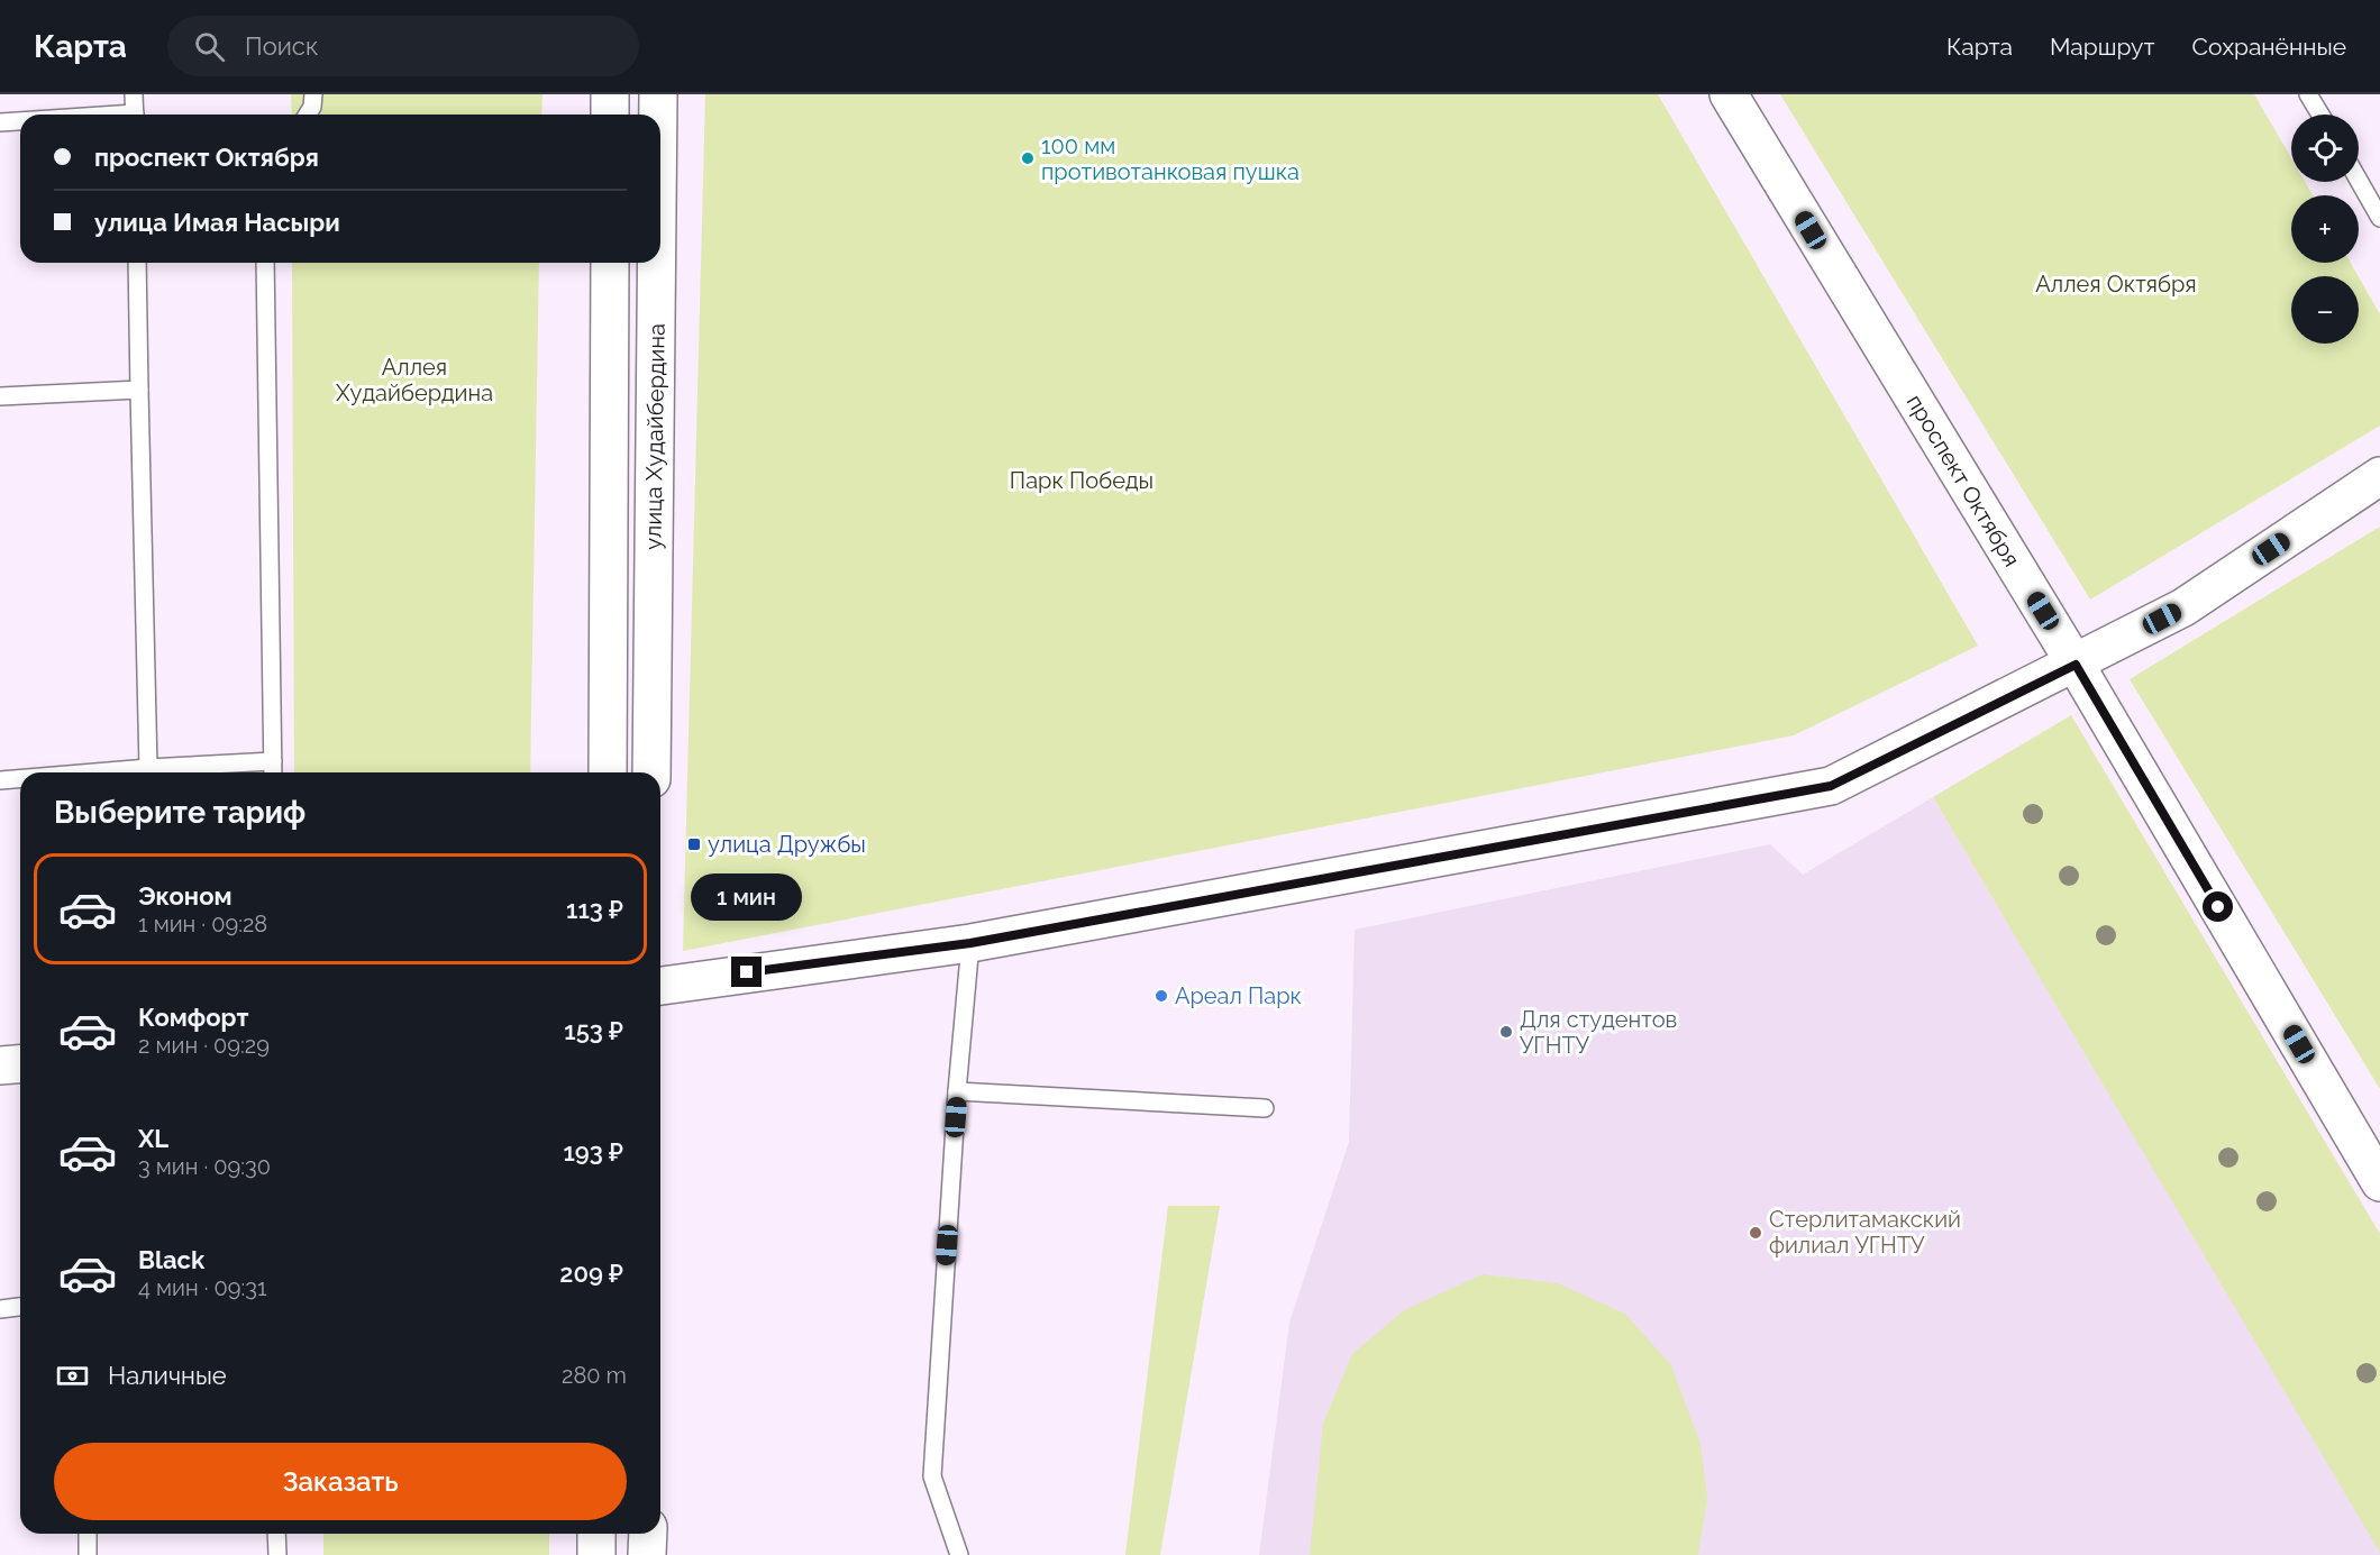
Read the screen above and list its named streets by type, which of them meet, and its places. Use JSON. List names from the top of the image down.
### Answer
{
  "streets": {
    "main road": ["улица Худайбердина", "проспект Октября"]
  },
  "parks": ["Аллея Октября", "Аллея Худайбердина", "Парк Победы"],
  "places": {
    "other": [
      "100 мм противотанковая пушка",
      "Ареал Парк",
      "Для студентов УГНТУ",
      "Стерлитамакский филиал УГНТУ"
    ],
    "transit": ["улица Дружбы"]
  },
  "page": {
    "header": "Карта",
    "search": "Поиск",
    "nav": ["Карта", "Маршрут", "Сохранённые"],
    "map_buttons": ["+", "−"],
    "banner": ["проспект Октября", "улица Имая Насыри"],
    "heading": "Выберите тариф",
    "list": [
      {
        "name": "Эконом",
        "note": "1 мин · 09:28",
        "value": "113 ₽"
      },
      {
        "name": "Комфорт",
        "note": "2 мин · 09:29",
        "value": "153 ₽"
      },
      {
        "name": "XL",
        "note": "3 мин · 09:30",
        "value": "193 ₽"
      },
      {
        "name": "Black",
        "note": "4 мин · 09:31",
        "value": "209 ₽"
      }
    ],
    "bubble": "1 мин",
    "pay": ["Наличные", "280 m"],
    "buttons": "Заказать"
  }
}
